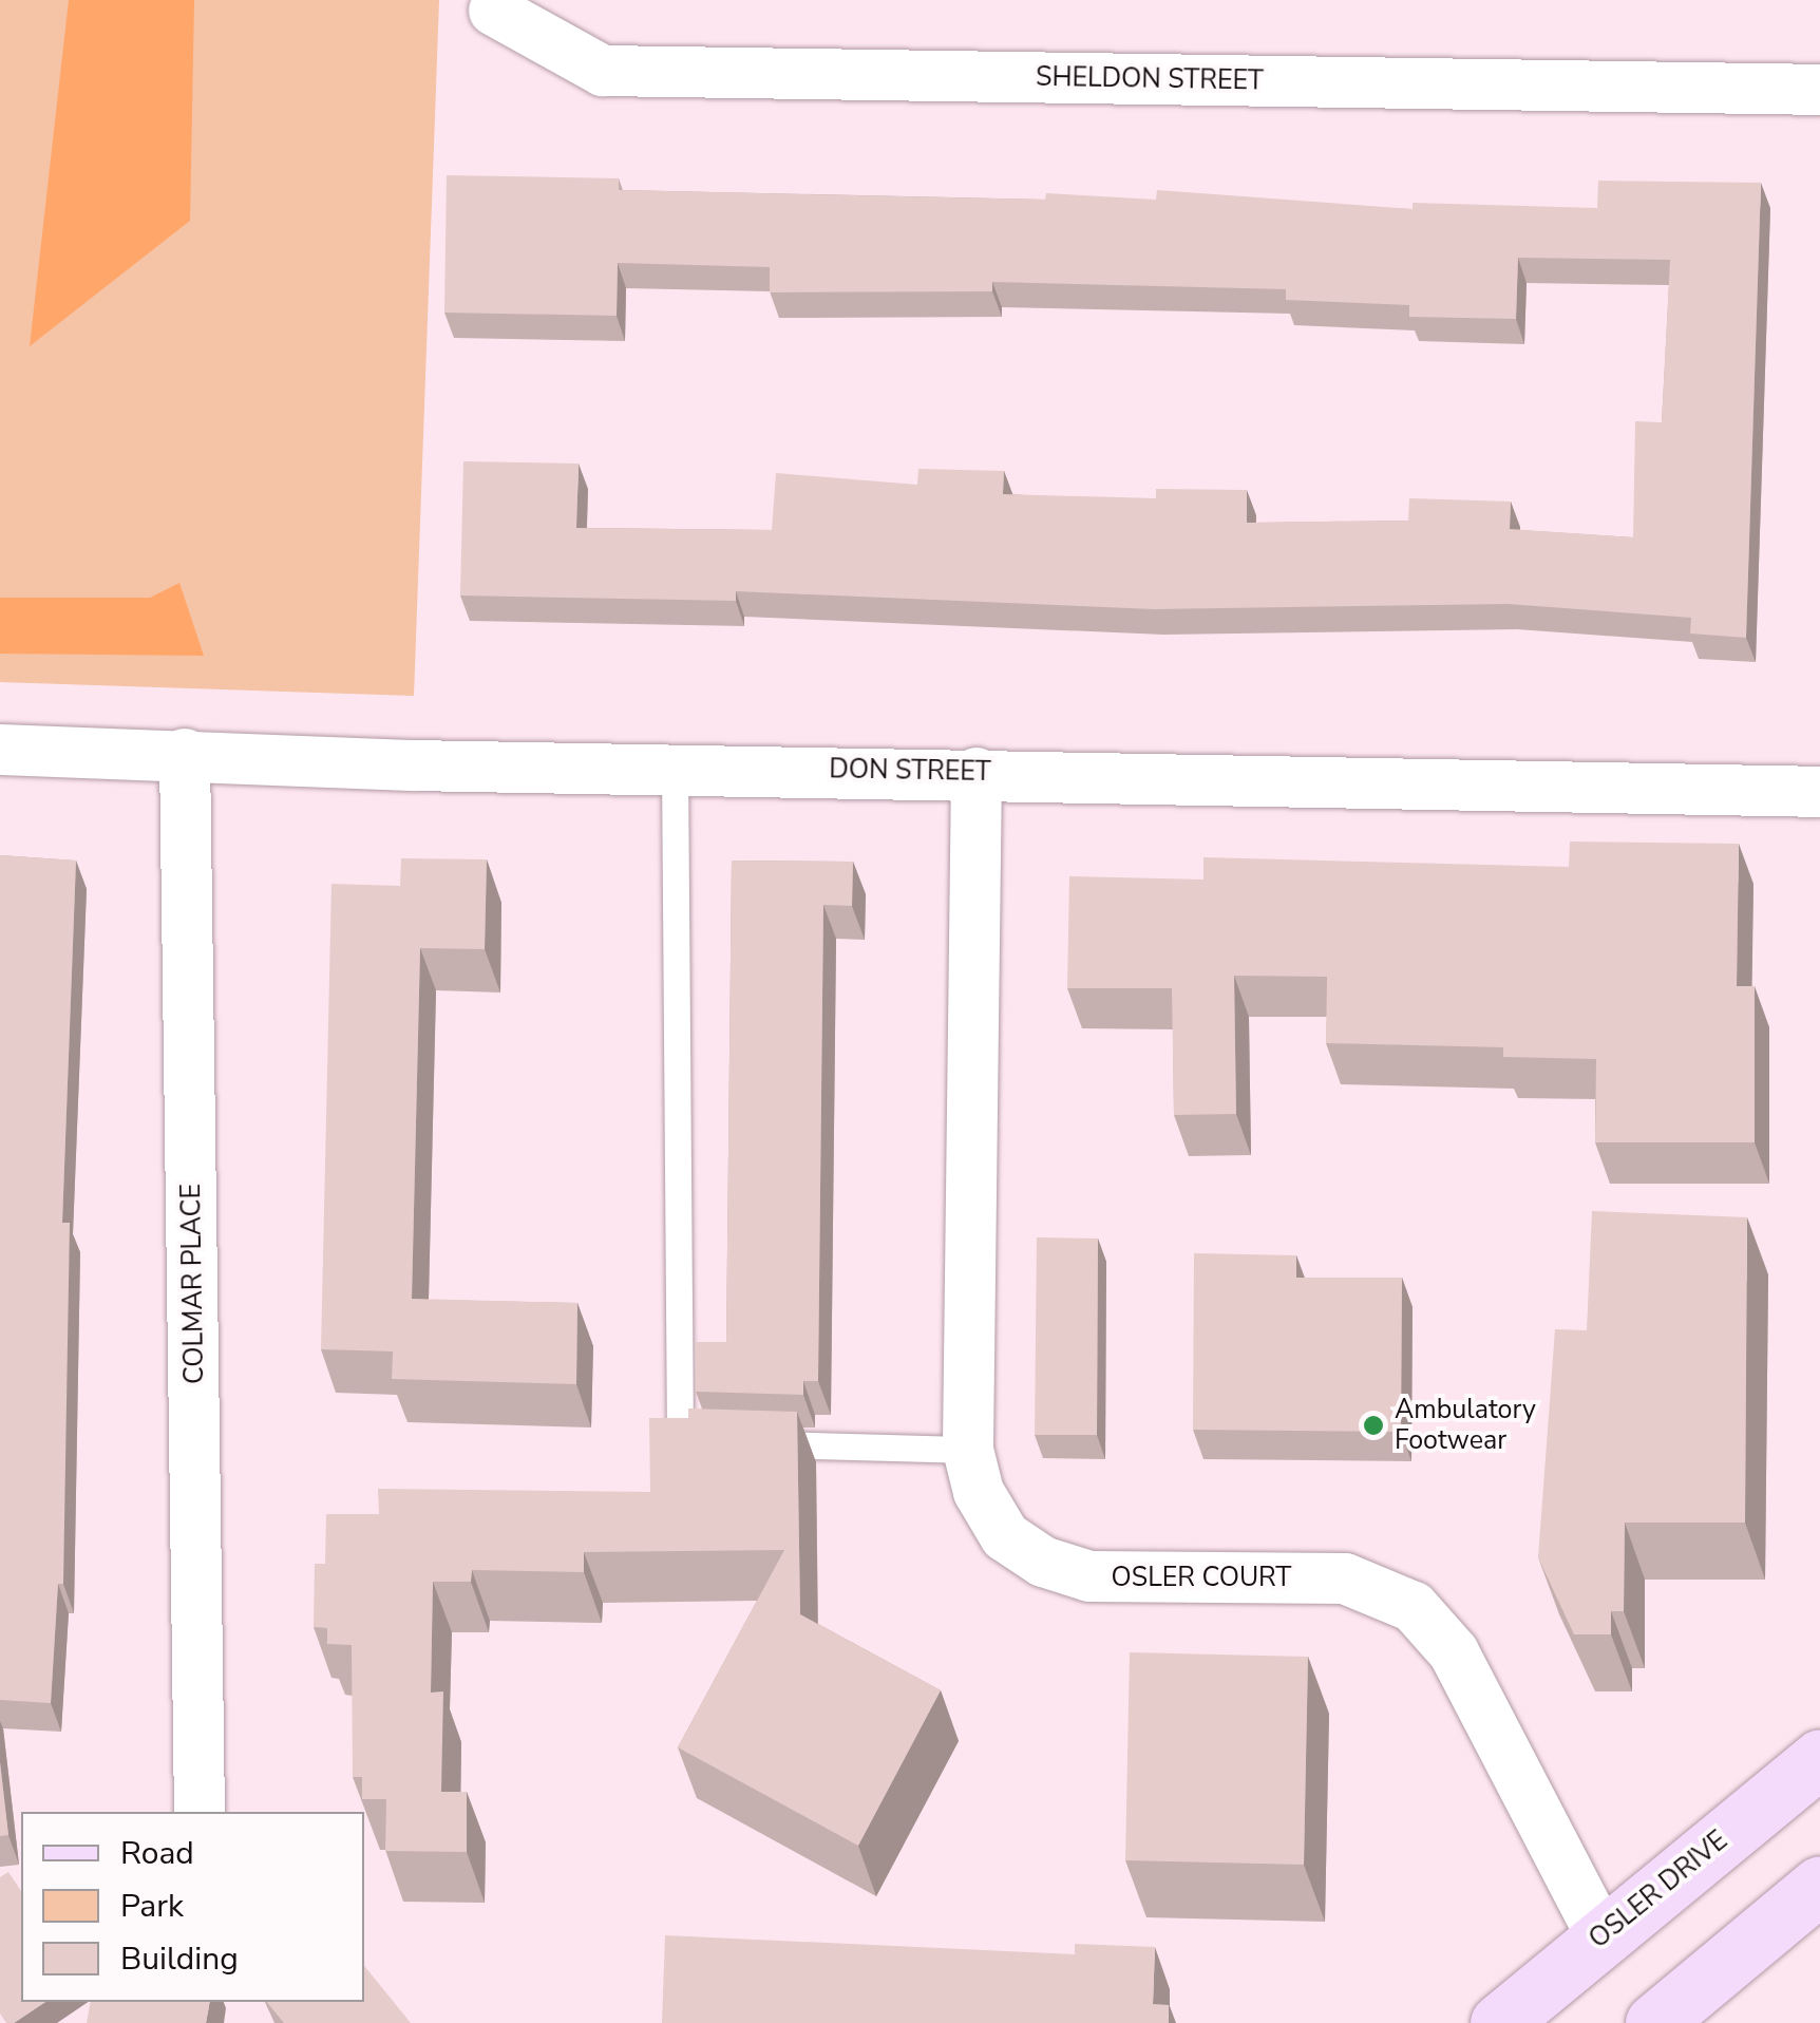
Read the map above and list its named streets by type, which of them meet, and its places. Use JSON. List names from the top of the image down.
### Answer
{
  "streets": {
    "main road": ["OSLER DRIVE"],
    "street": [
      "SHELDON STREET",
      "DON STREET",
      "COLMAR PLACE",
      "OSLER COURT"
    ]
  },
  "crossings": [
    ["DON STREET", "COLMAR PLACE"],
    ["DON STREET", "OSLER COURT"],
    ["OSLER COURT", "OSLER DRIVE"]
  ],
  "places": ["Ambulatory Footwear"],
  "legend": ["Road", "Park", "Building"]
}
